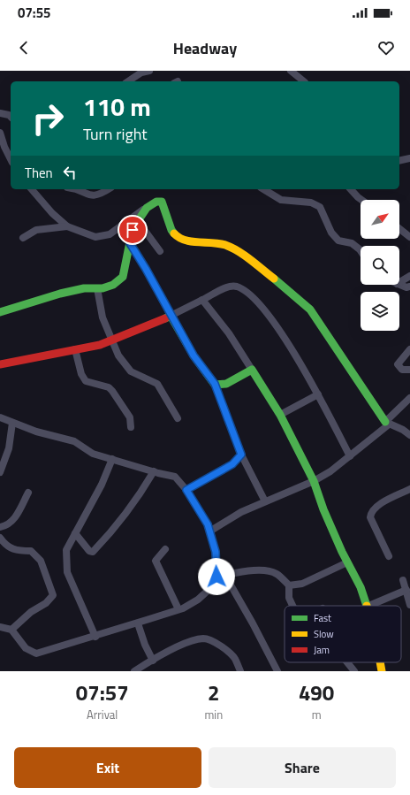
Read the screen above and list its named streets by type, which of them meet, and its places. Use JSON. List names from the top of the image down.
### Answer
{
  "legend": ["Fast", "Slow", "Jam"],
  "north": "top right",
  "page": {
    "status": "07:55",
    "header": "Headway",
    "turn": ["110 m", "Turn right"],
    "then": "Then",
    "eta": [
      "07:57",
      "Arrival",
      "2",
      "min",
      "490",
      "m"
    ],
    "buttons": ["Exit", "Share"]
  }
}
